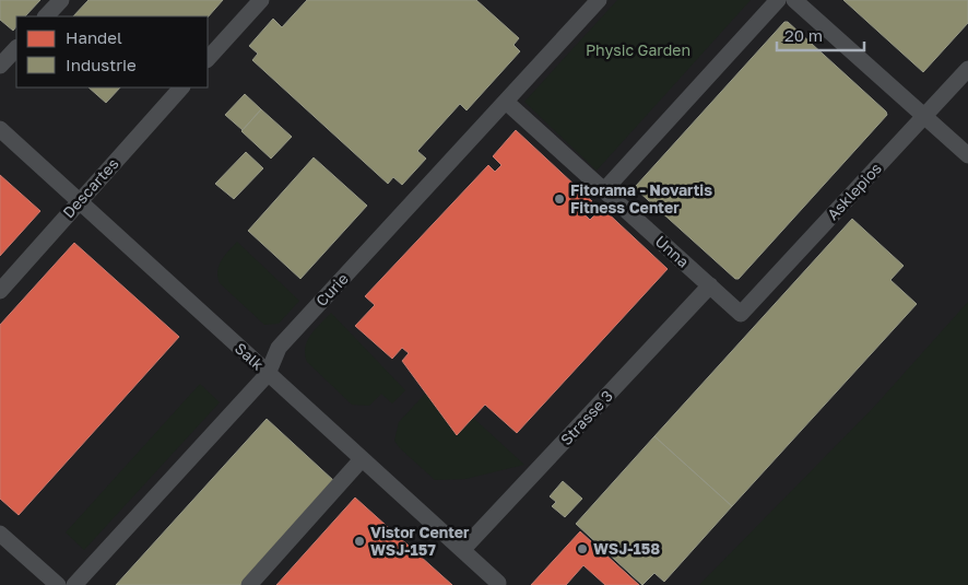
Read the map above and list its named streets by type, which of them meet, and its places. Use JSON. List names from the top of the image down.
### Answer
{
  "streets": {
    "lane": [
      "Descartes",
      "Asklepios",
      "Unna",
      "Curie",
      "Salk",
      "Strasse 3"
    ]
  },
  "crossings": [
    ["Descartes", "Salk"],
    ["Asklepios", "Unna"],
    ["Unna", "Curie"],
    ["Unna", "Strasse 3"],
    ["Curie", "Salk"],
    ["Salk", "Strasse 3"]
  ],
  "parks": ["Physic Garden"],
  "places": ["Fitorama - Novartis Fitness Center", "Vistor Center WSJ-157", "WSJ-158"],
  "legend": ["Handel", "Industrie"],
  "scale_bar": "20 m"
}
